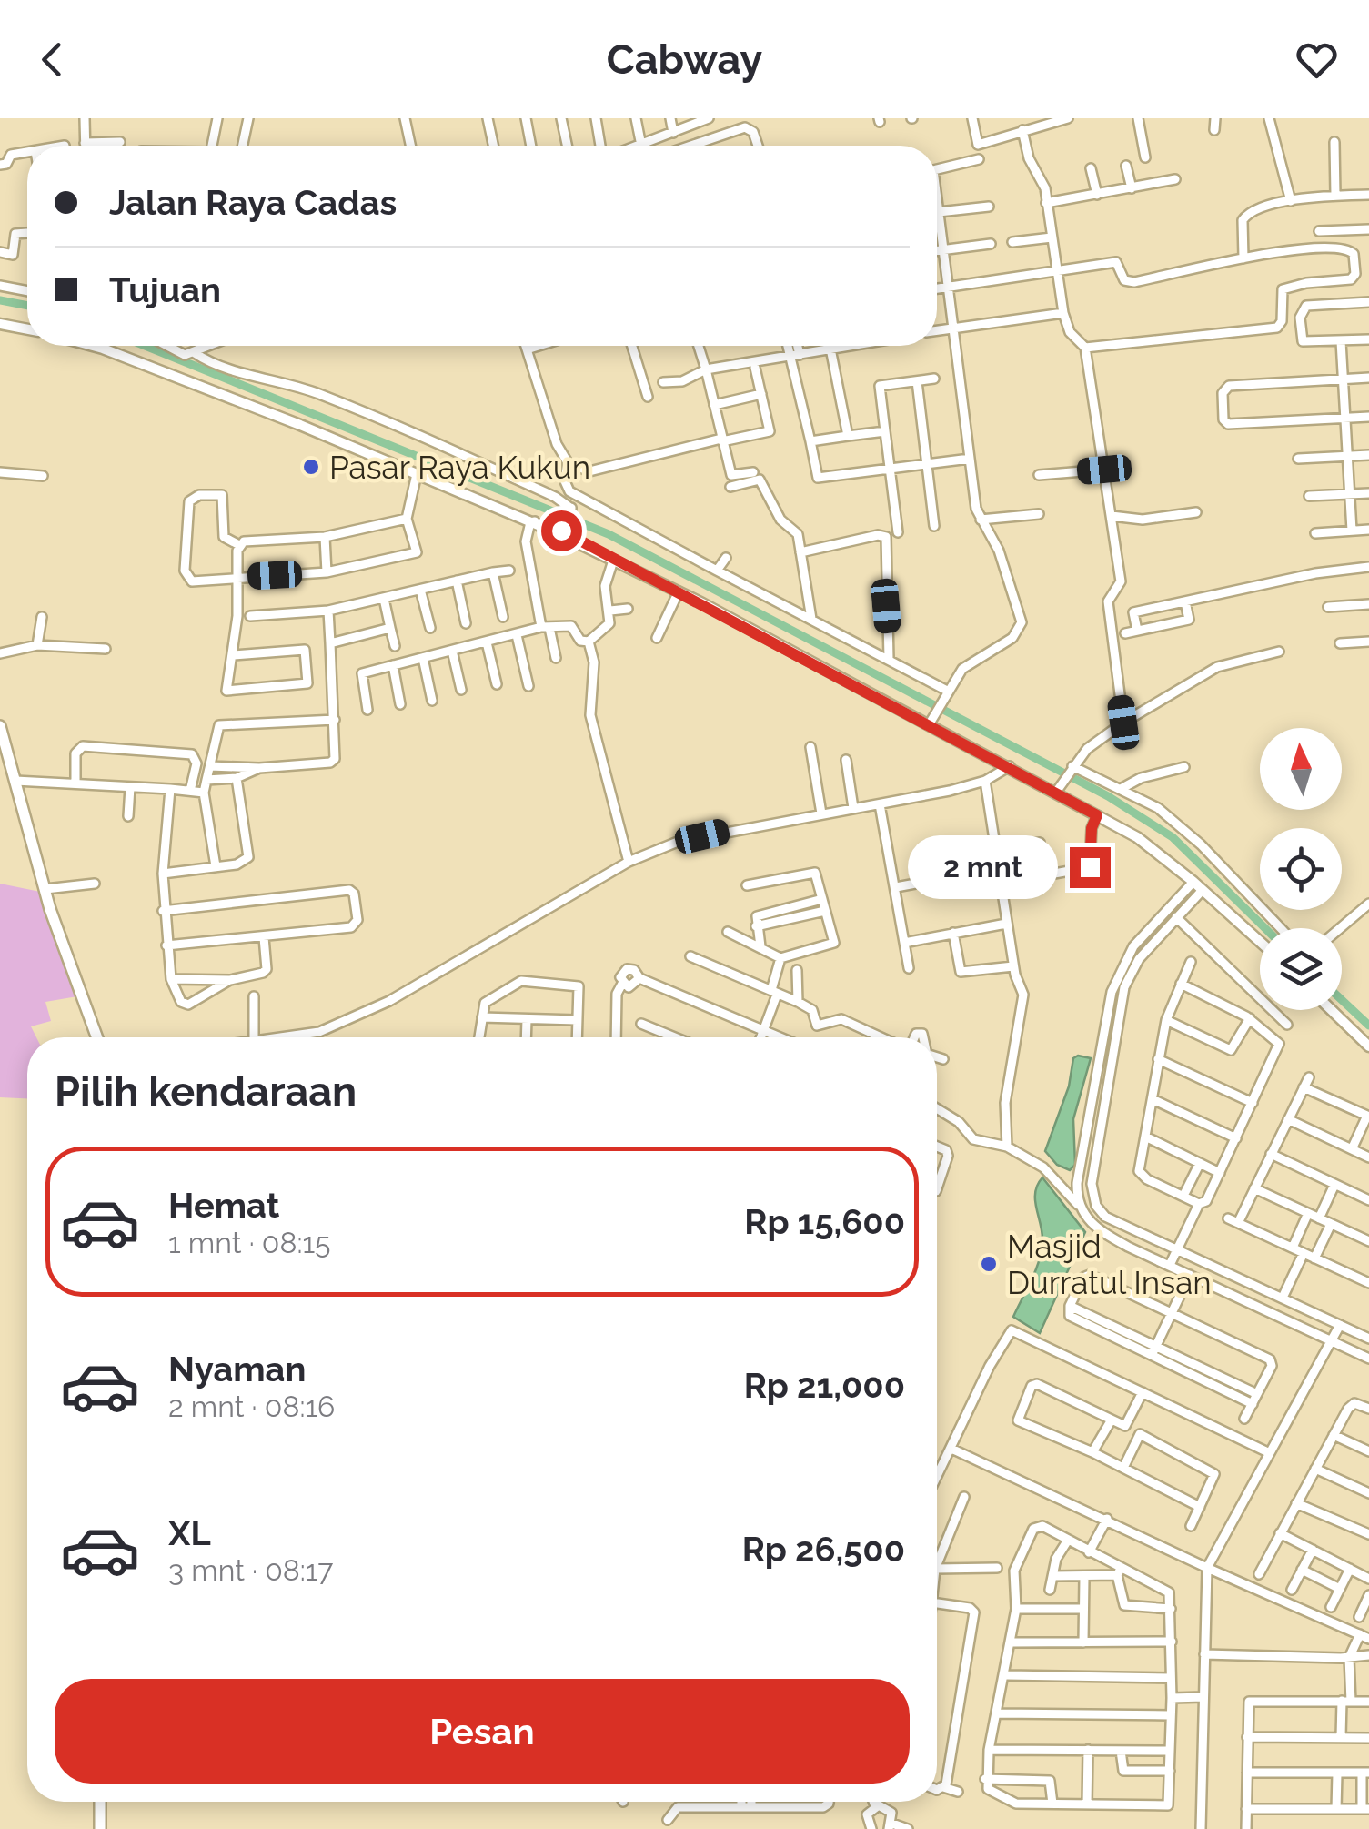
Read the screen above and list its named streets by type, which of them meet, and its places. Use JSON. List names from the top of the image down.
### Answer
{
  "places": ["Pasar Raya Kukun", "Masjid Durratul Insan"],
  "north": "top",
  "page": {
    "header": "Cabway",
    "banner": ["Jalan Raya Cadas", "Tujuan"],
    "bubble": "2 mnt",
    "heading": "Pilih kendaraan",
    "list": [
      {
        "name": "Hemat",
        "note": "1 mnt · 08:15",
        "value": "Rp 15,600"
      },
      {
        "name": "Nyaman",
        "note": "2 mnt · 08:16",
        "value": "Rp 21,000"
      },
      {
        "name": "XL",
        "note": "3 mnt · 08:17",
        "value": "Rp 26,500"
      }
    ],
    "buttons": "Pesan"
  }
}
